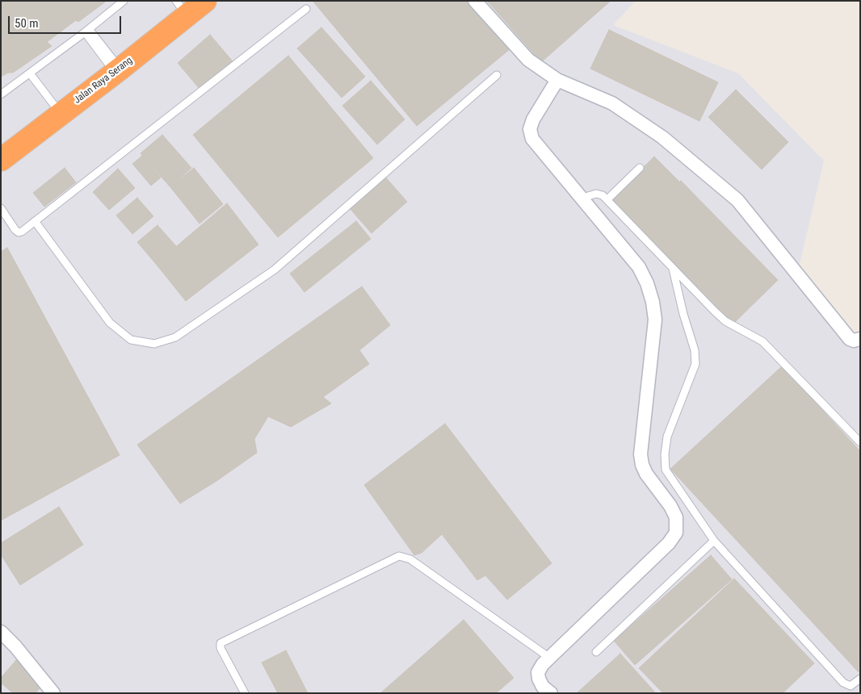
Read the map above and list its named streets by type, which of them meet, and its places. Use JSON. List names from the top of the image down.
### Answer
{
  "streets": {
    "highway": ["Jalan Raya Serang"]
  },
  "scale_bar": "50 m"
}
